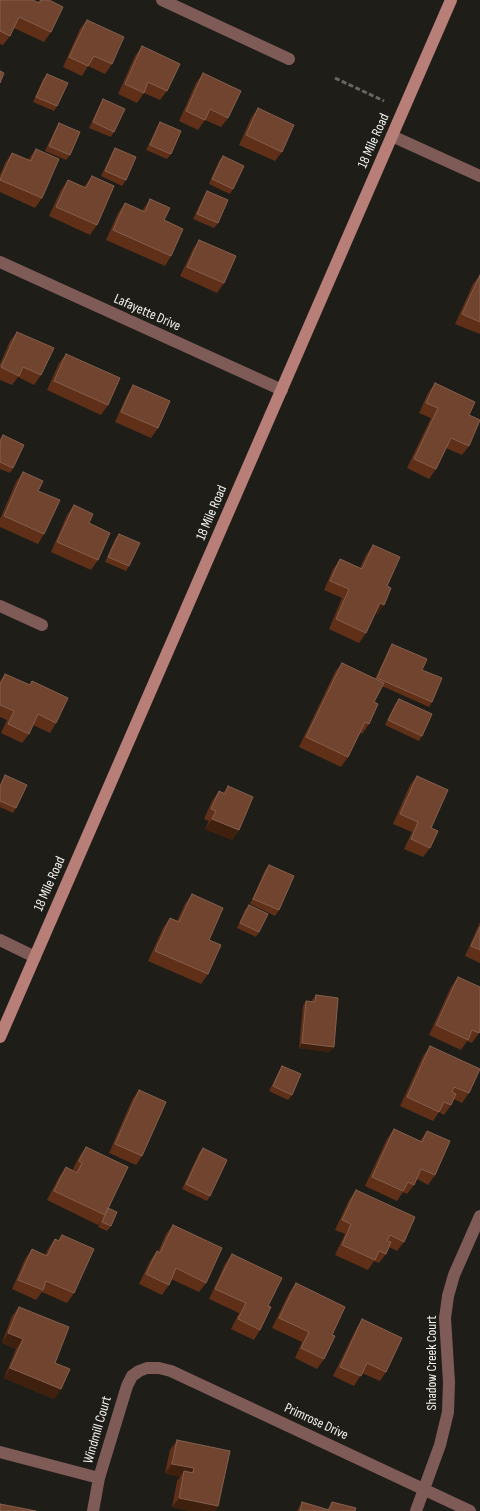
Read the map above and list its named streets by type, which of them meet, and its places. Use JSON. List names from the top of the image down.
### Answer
{
  "streets": {
    "street": [
      "18 Mile Road",
      "Lafayette Drive",
      "Shadow Creek Court",
      "Primrose Drive",
      "Windmill Court"
    ]
  },
  "crossings": [
    ["18 Mile Road", "Lafayette Drive"],
    ["Shadow Creek Court", "Primrose Drive"],
    ["Primrose Drive", "Windmill Court"]
  ]
}
